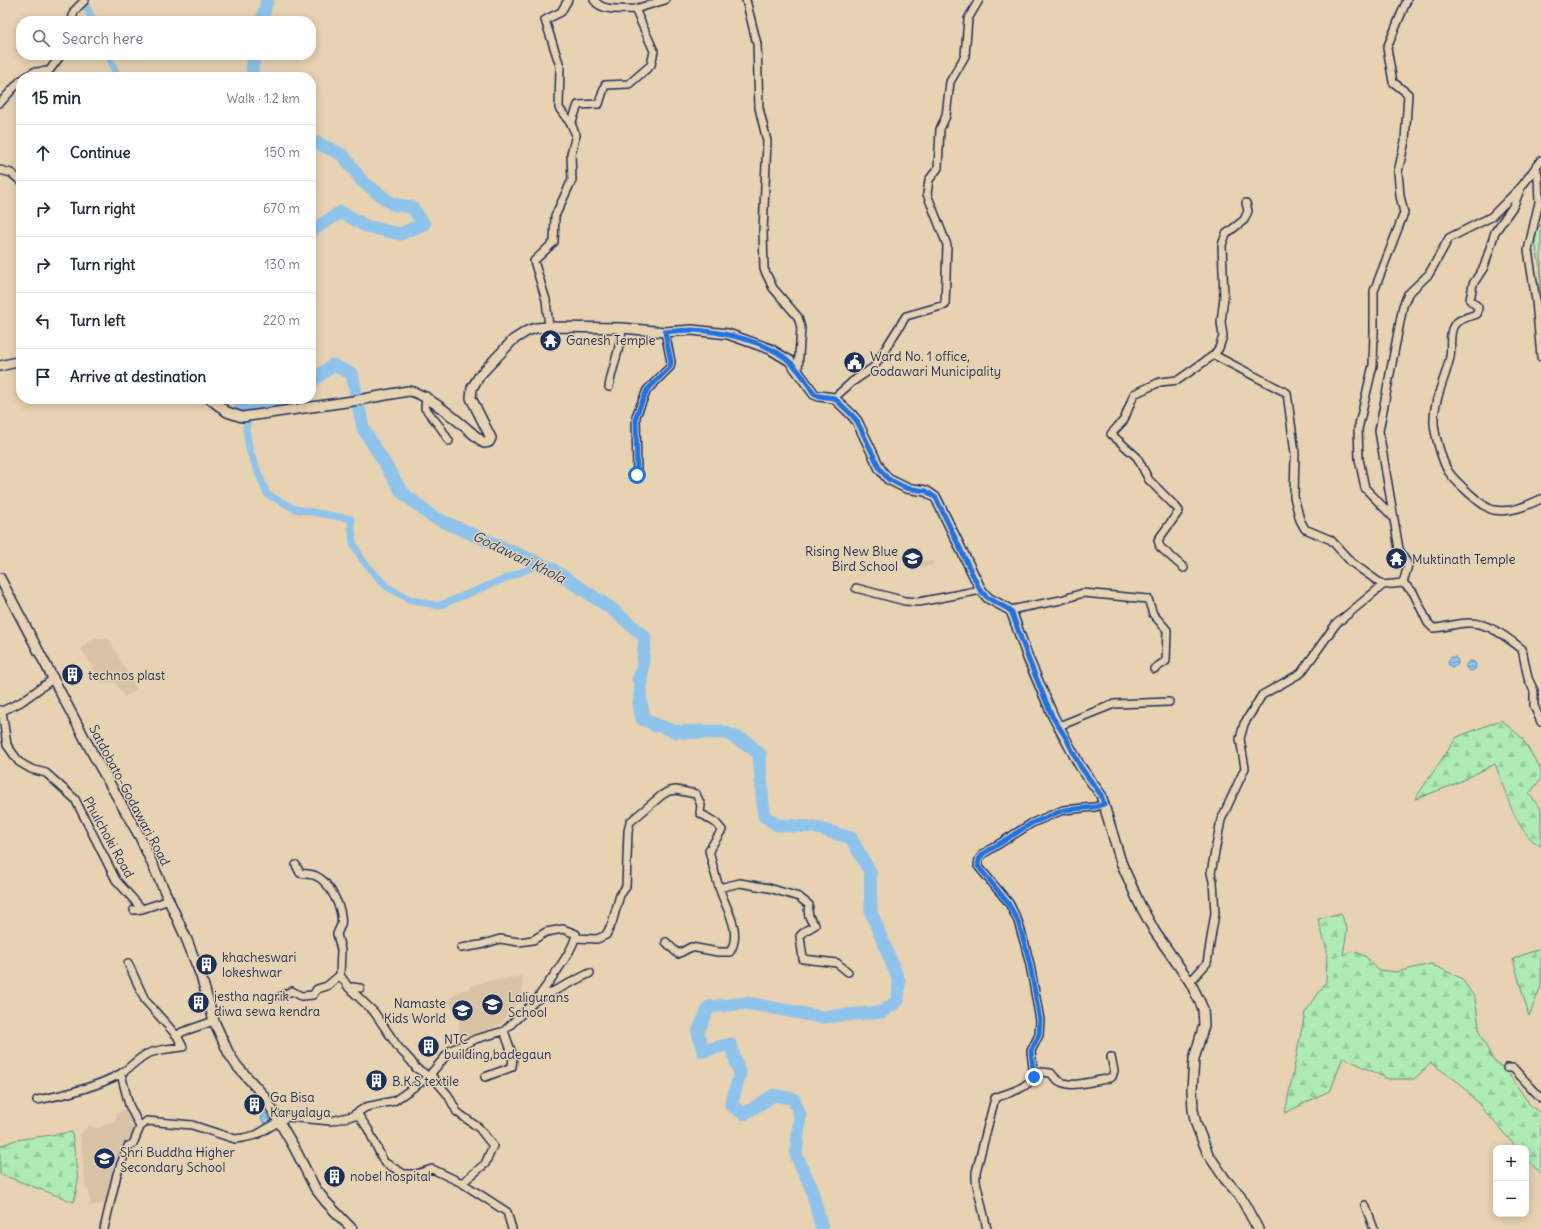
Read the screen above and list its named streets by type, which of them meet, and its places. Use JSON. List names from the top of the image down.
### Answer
{
  "streets": {
    "street": ["Satdobato-Godawari Road", "Phulchoki Road"]
  },
  "water": ["Godawari Khola"],
  "places": {
    "temple": ["Ganesh Temple", "Muktinath Temple"],
    "public building": ["Ward No. 1 office, Godawari Municipality"],
    "school or university": [
      "Rising New Blue Bird School",
      "Laligurans School",
      "Namaste Kids World",
      "Shri Buddha Higher Secondary School"
    ],
    "building": [
      "technos plast",
      "khacheswari lokeshwar",
      "jestha nagrik diwa sewa kendra",
      "NTC building,badegaun",
      "B.K.S textile",
      "Ga Bisa Karyalaya",
      "nobel hospital"
    ]
  },
  "page": {
    "search": "Search here",
    "heading": ["15 min", "Walk · 1.2 km"],
    "list": [
      ["Continue", "150 m"],
      ["Turn right", "670 m"],
      ["Turn right", "130 m"],
      ["Turn left", "220 m"],
      "Arrive at destination"
    ],
    "map_buttons": ["+", "−"]
  }
}
